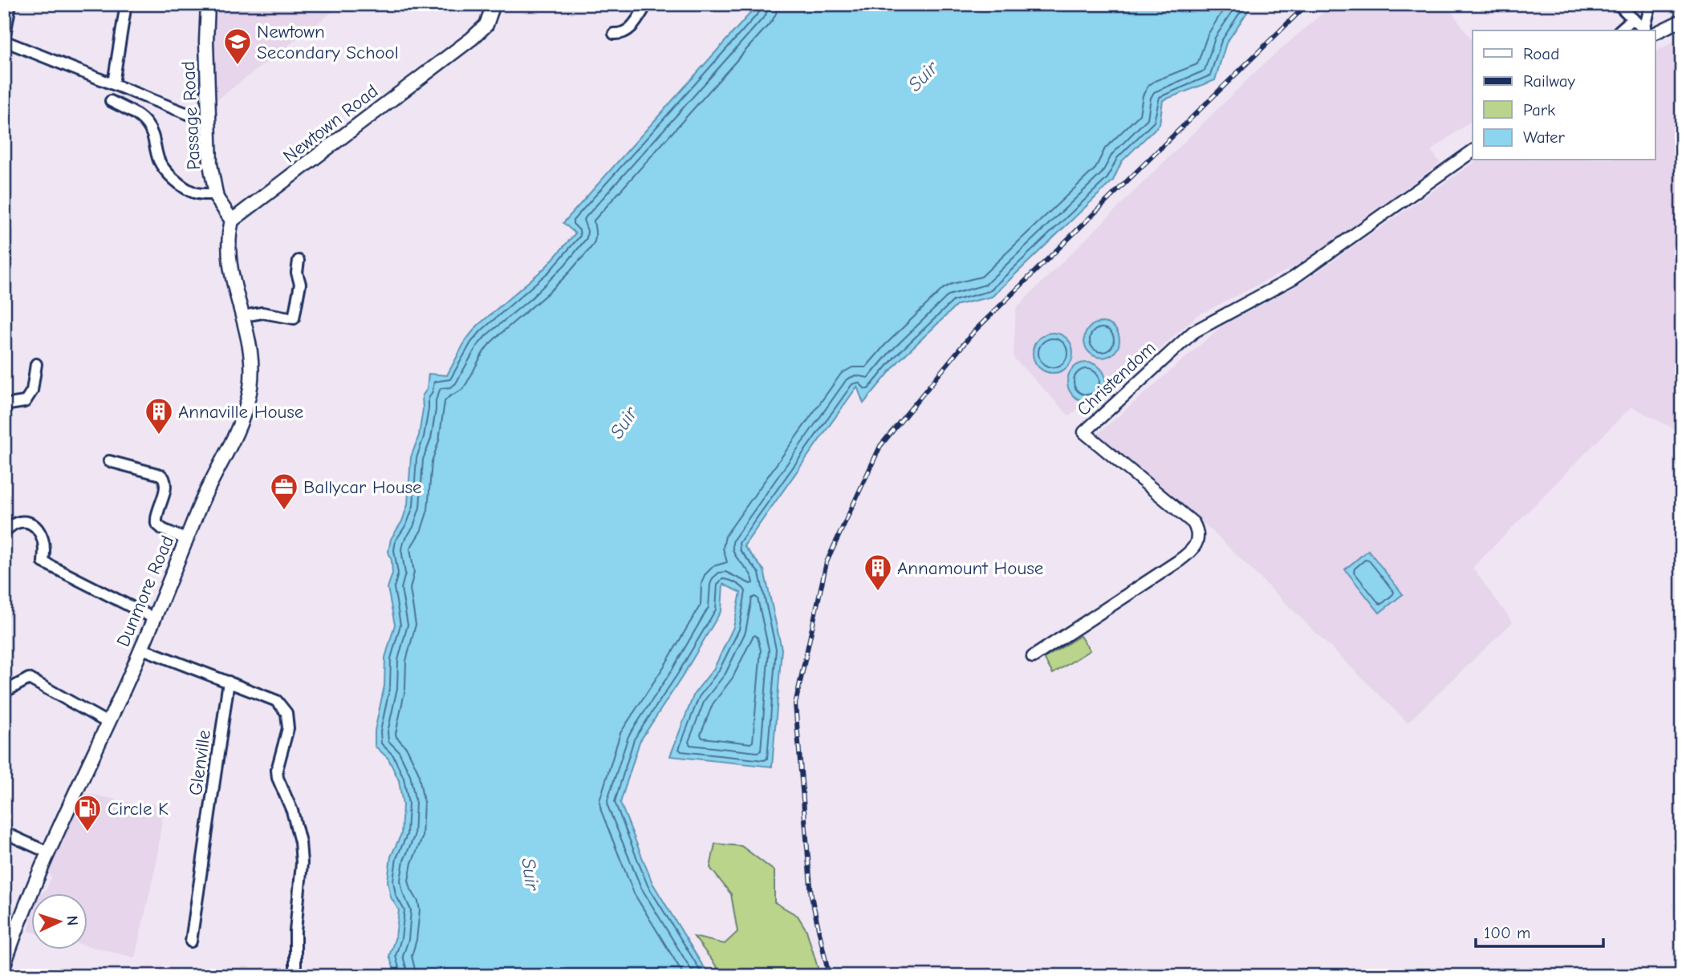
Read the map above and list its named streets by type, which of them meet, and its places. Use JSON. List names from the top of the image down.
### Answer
{
  "streets": {
    "main road": ["Passage Road", "Newtown Road", "Dunmore Road"],
    "street": ["Christendom", "Glenville"]
  },
  "crossings": [
    ["Passage Road", "Newtown Road"],
    ["Passage Road", "Dunmore Road"],
    ["Newtown Road", "Dunmore Road"]
  ],
  "water": ["Suir"],
  "places": {
    "school or university": ["Newtown Secondary School"],
    "building": ["Annaville House", "Annamount House"],
    "office": ["Ballycar House"],
    "fuel station": ["Circle K"]
  },
  "legend": [
    "Road",
    "Railway",
    "Park",
    "Water"
  ],
  "scale_bar": "100 m",
  "north": "right"
}
